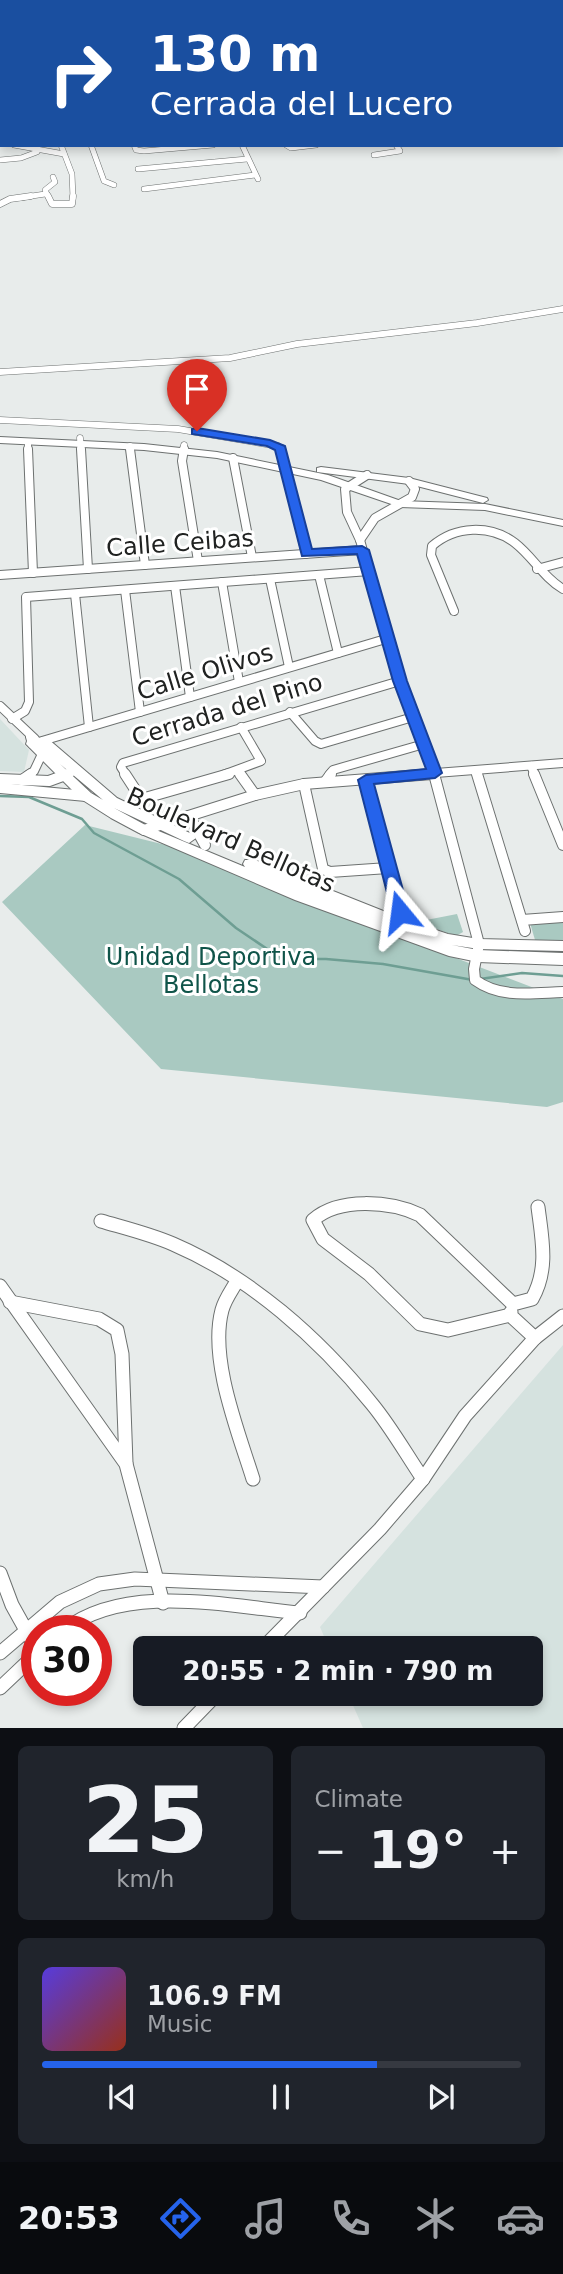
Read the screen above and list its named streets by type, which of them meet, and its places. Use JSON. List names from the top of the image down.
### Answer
{
  "streets": {
    "street": [
      "Calle Ceibas",
      "Calle Olivos",
      "Cerrada del Pino",
      "Boulevard Bellotas"
    ]
  },
  "crossings": [
    ["Calle Olivos", "Boulevard Bellotas"]
  ],
  "parks": ["Unidad Deportiva Bellotas"],
  "page": {
    "turn": ["130 m", "Cerrada del Lucero"],
    "limit": "30",
    "trip": "20:55 · 2 min · 790 m",
    "tile": [
      ["25", "km/h"],
      "Climate"
    ],
    "heat": ["−", "19°", "+"],
    "song": ["106.9 FM", "Music"],
    "tabs": "20:53"
  }
}
